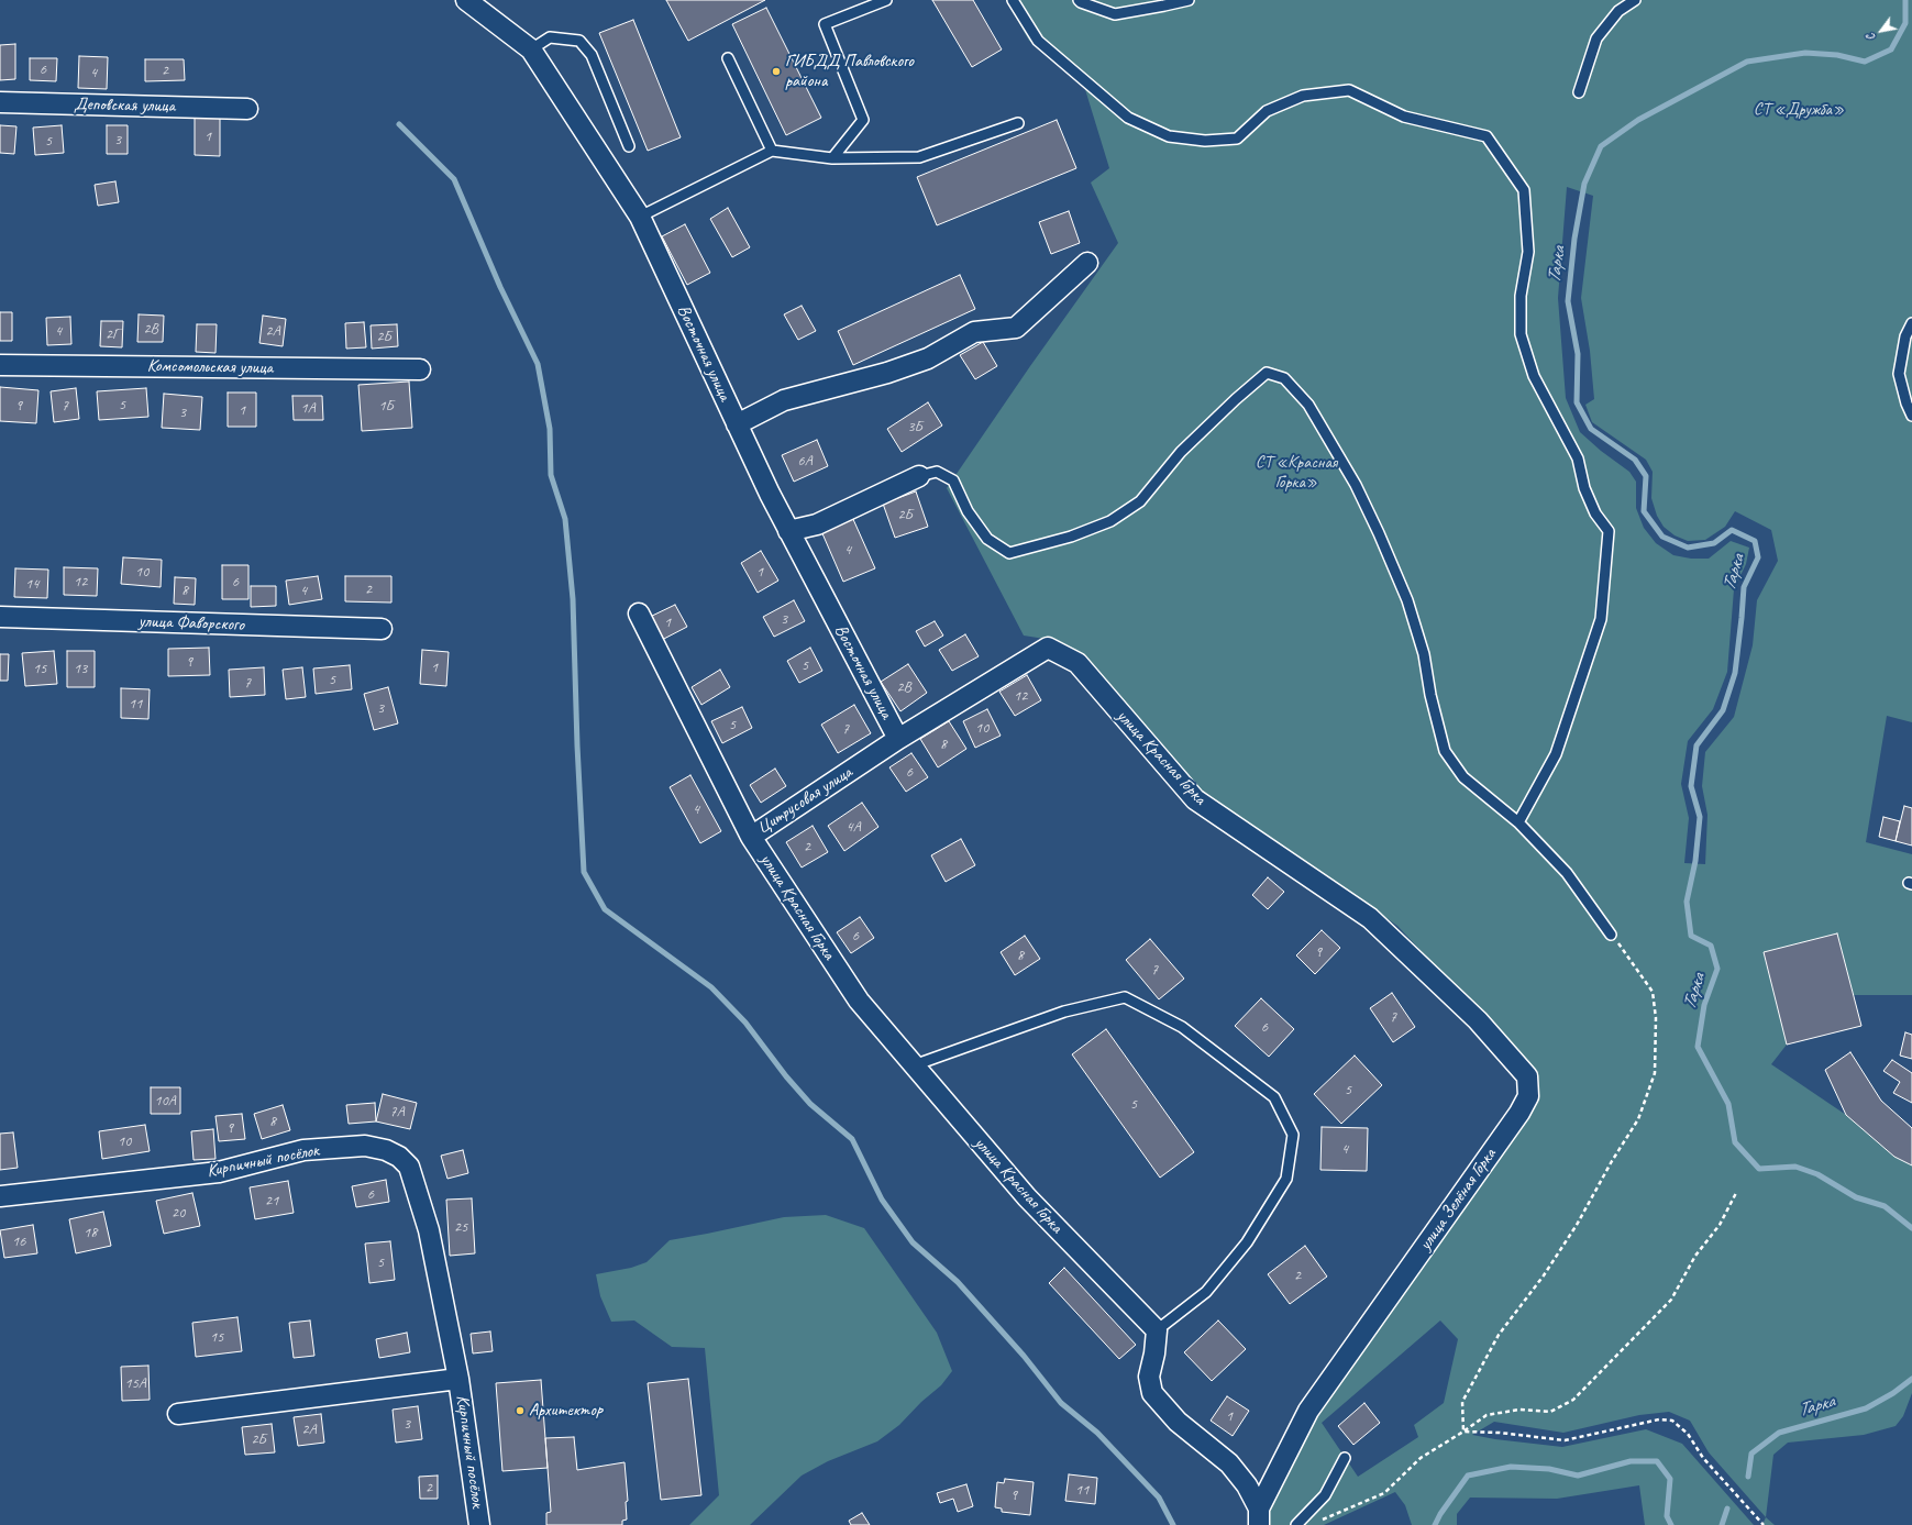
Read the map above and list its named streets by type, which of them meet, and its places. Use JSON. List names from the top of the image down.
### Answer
{
  "streets": {
    "street": [
      "Деповская улица",
      "Восточная улица",
      "Комсомольская улица",
      "улица Фаворского",
      "улица Красная Горка",
      "Цитрусовая улица",
      "Кирпичный посёлок",
      "улица Зелёная Горка"
    ]
  },
  "crossings": [
    ["Восточная улица", "Цитрусовая улица"],
    ["улица Красная Горка", "Цитрусовая улица"],
    ["улица Красная Горка", "улица Зелёная Горка"]
  ],
  "water": ["Тарка"],
  "parks": ["СТ «Дружба»", "СТ «Красная Горка»"],
  "places": ["ГИБДД Павловского района", "Архитектор"],
  "house_numbers": [
    "6",
    "2",
    "4",
    "1",
    "3",
    "5",
    "2В",
    "4",
    "2А",
    "2Г",
    "2Б",
    "5",
    "9",
    "7",
    "1Б",
    "1А",
    "1",
    "3",
    "3Б",
    "6А",
    "2Б",
    "4",
    "10",
    "1",
    "12",
    "6",
    "14",
    "2",
    "8",
    "4",
    "3",
    "1",
    "9",
    "5",
    "1",
    "15",
    "13",
    "5",
    "7",
    "2В",
    "12",
    "11",
    "3",
    "5",
    "10",
    "7",
    "8",
    "6",
    "4",
    "4А",
    "2",
    "6",
    "9",
    "8",
    "7",
    "7",
    "6",
    "5",
    "10А",
    "5",
    "7А",
    "8",
    "9",
    "10",
    "4",
    "6",
    "21",
    "20",
    "25",
    "18",
    "16",
    "5",
    "2",
    "15",
    "15А",
    "1",
    "3",
    "2А",
    "2Б",
    "2",
    "11",
    "9"
  ],
  "north": "bottom left"
}
